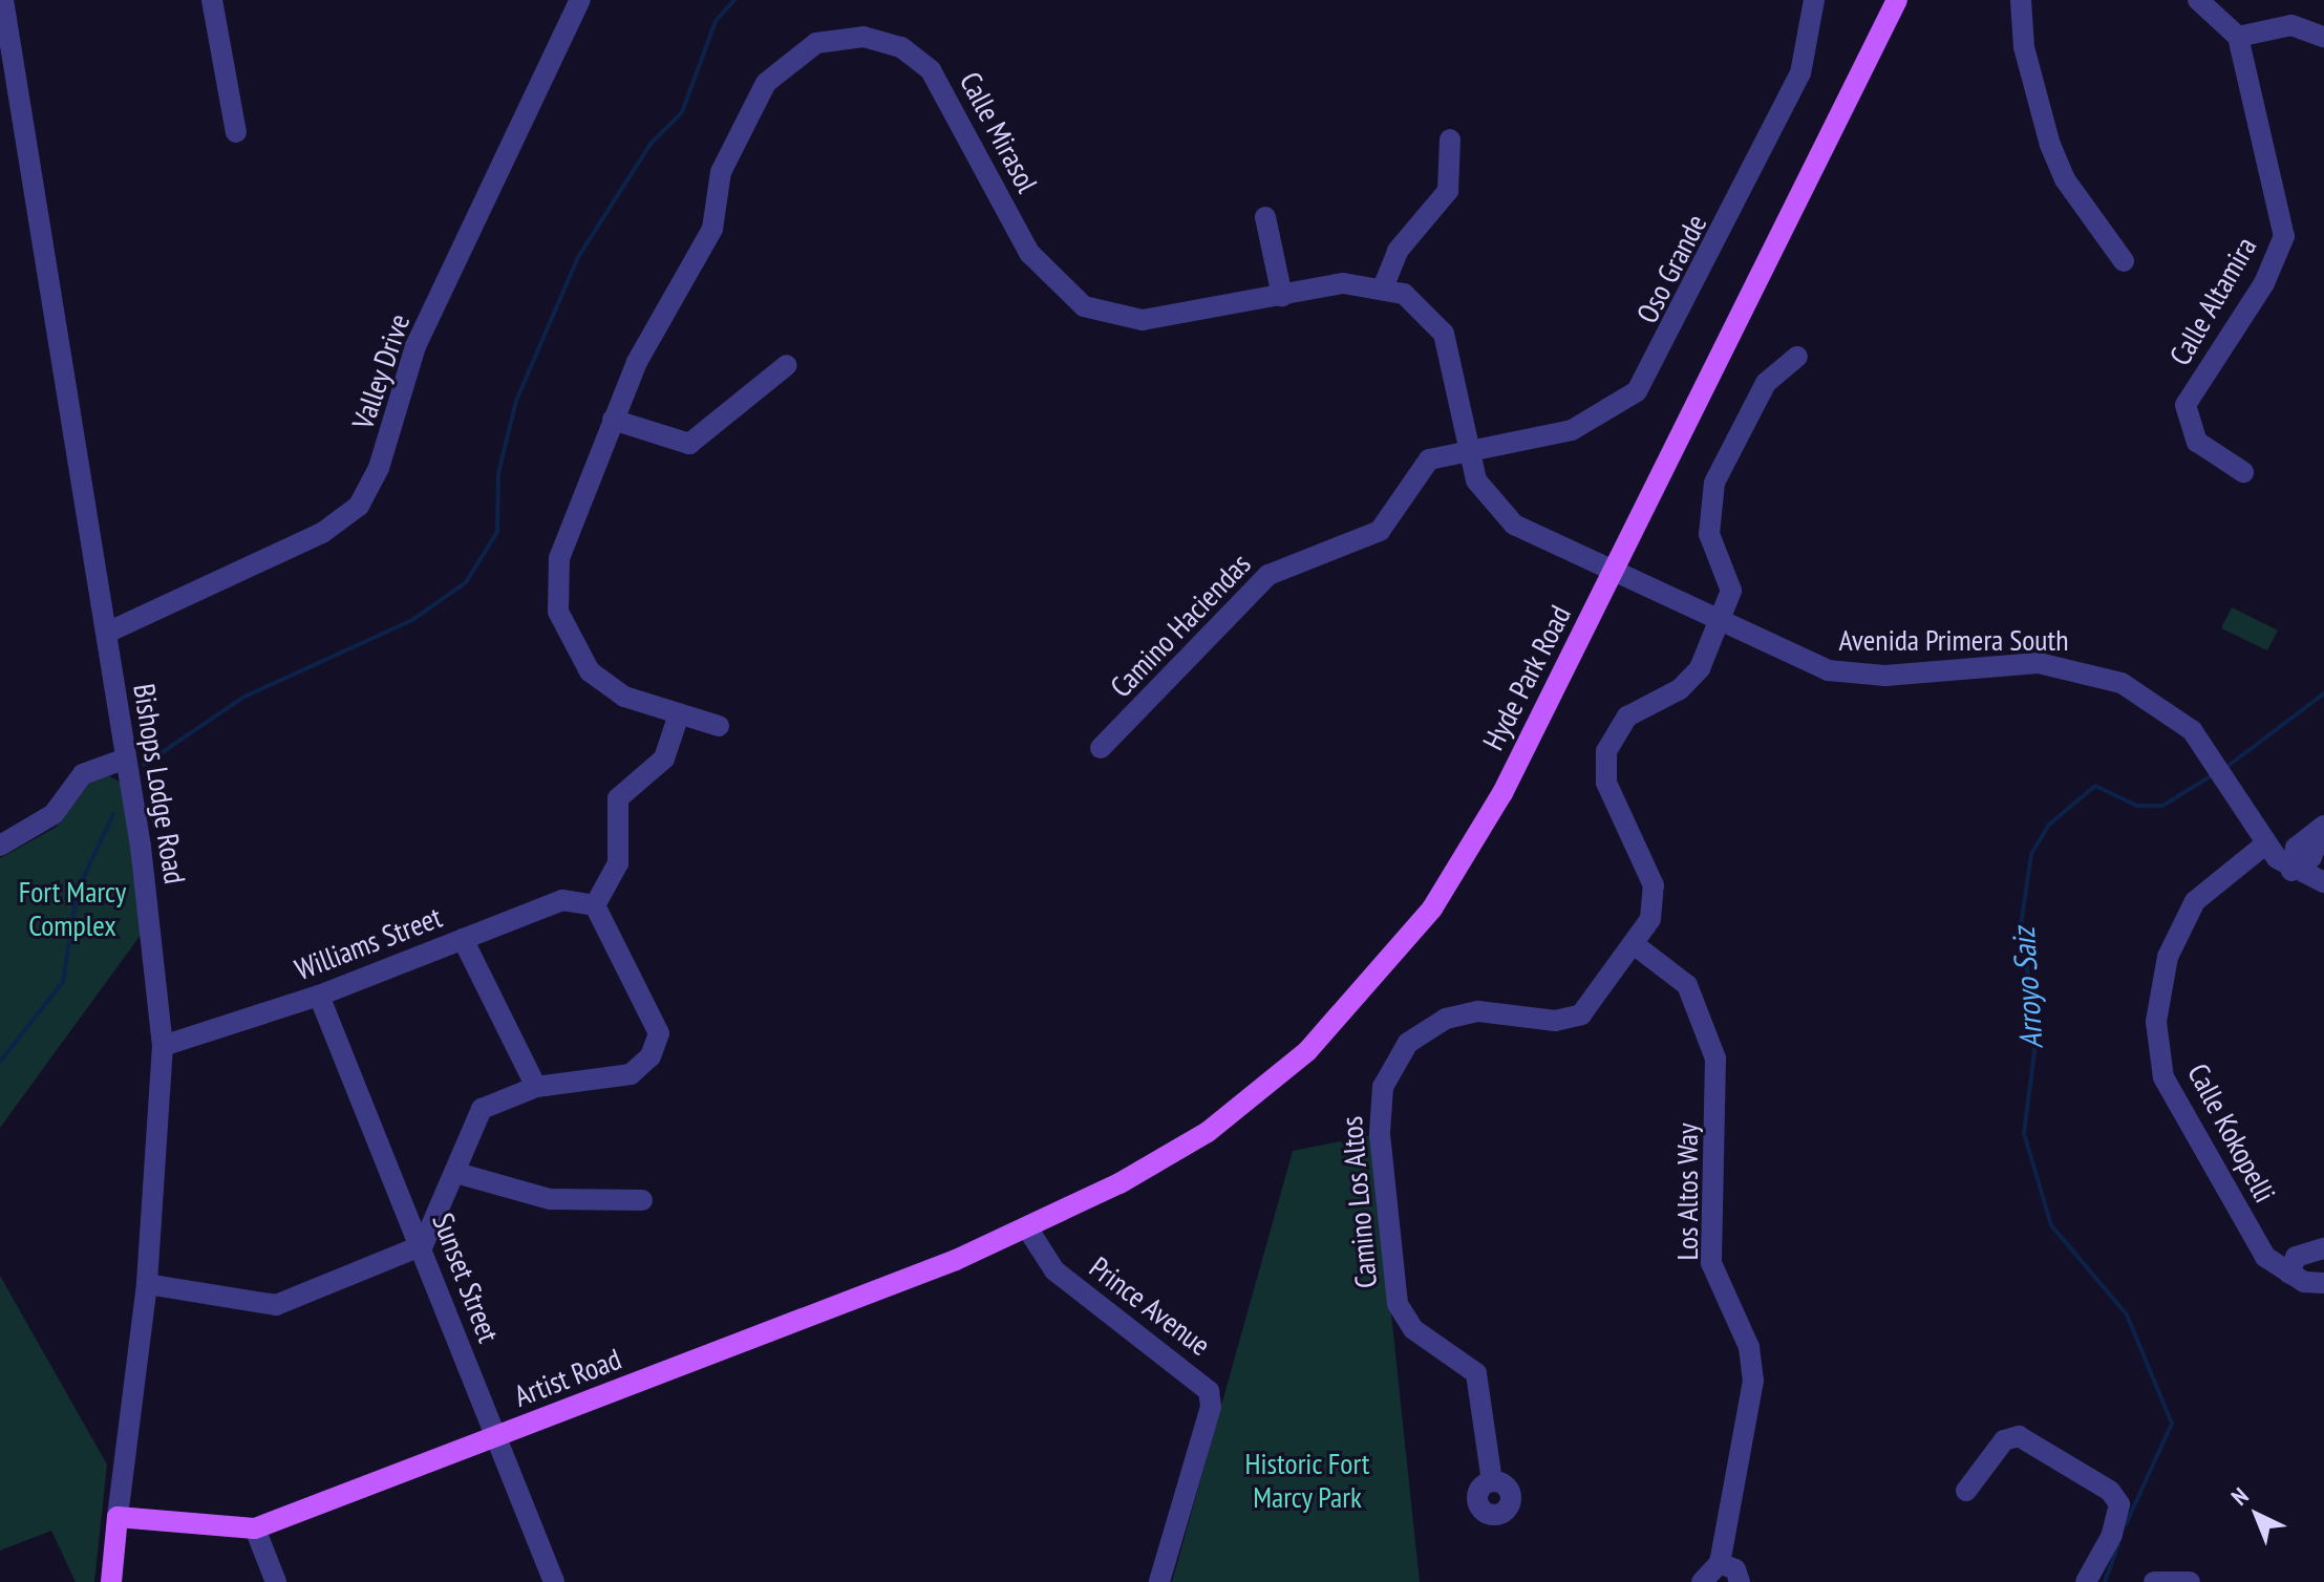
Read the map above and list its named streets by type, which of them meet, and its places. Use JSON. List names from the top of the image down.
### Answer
{
  "streets": {
    "main road": ["Hyde Park Road", "Bishops Lodge Road", "Artist Road"],
    "street": [
      "Calle Mirasol",
      "Oso Grande",
      "Calle Altamira",
      "Valley Drive",
      "Camino Haciendas",
      "Avenida Primera South",
      "Williams Street",
      "Calle Kokopelli",
      "Los Altos Way",
      "Camino Los Altos",
      "Sunset Street",
      "Prince Avenue"
    ]
  },
  "crossings": [
    ["Calle Mirasol", "Oso Grande"],
    ["Calle Mirasol", "Camino Haciendas"],
    ["Calle Mirasol", "Avenida Primera South"],
    ["Calle Mirasol", "Hyde Park Road"],
    ["Oso Grande", "Camino Haciendas"],
    ["Valley Drive", "Bishops Lodge Road"],
    ["Avenida Primera South", "Hyde Park Road"],
    ["Avenida Primera South", "Calle Kokopelli"],
    ["Avenida Primera South", "Camino Los Altos"],
    ["Hyde Park Road", "Prince Avenue"],
    ["Hyde Park Road", "Artist Road"],
    ["Bishops Lodge Road", "Williams Street"],
    ["Bishops Lodge Road", "Artist Road"],
    ["Williams Street", "Sunset Street"],
    ["Los Altos Way", "Camino Los Altos"],
    ["Sunset Street", "Artist Road"],
    ["Prince Avenue", "Artist Road"]
  ],
  "water": ["Arroyo Saiz"],
  "parks": ["Fort Marcy Complex", "Historic Fort Marcy Park"],
  "north": "top left"
}
